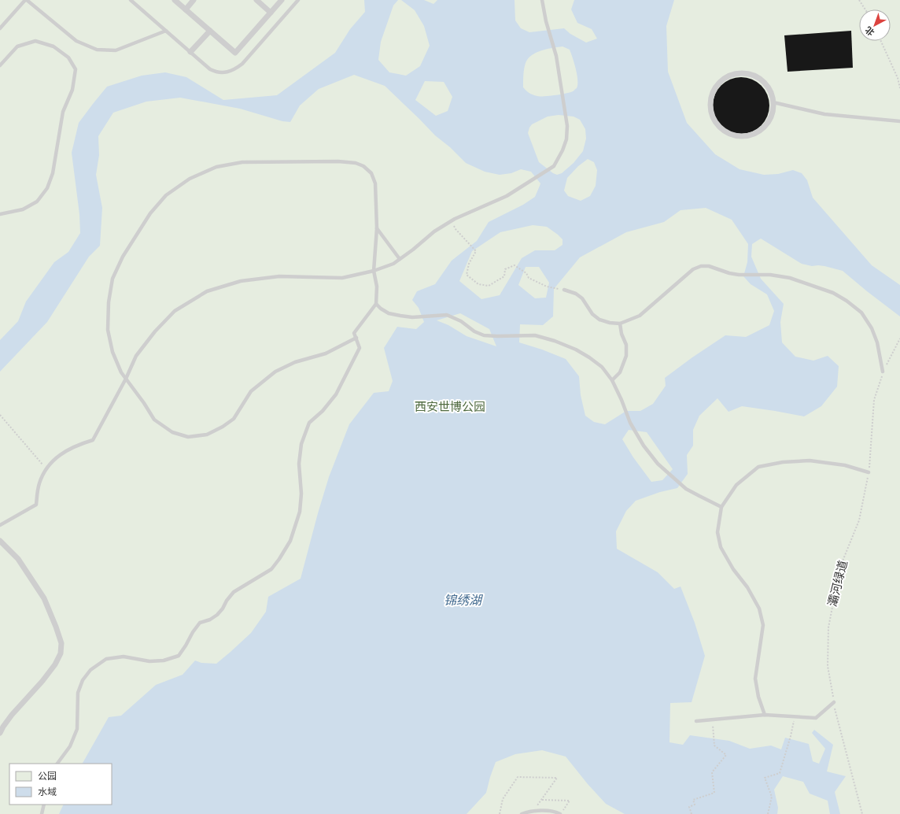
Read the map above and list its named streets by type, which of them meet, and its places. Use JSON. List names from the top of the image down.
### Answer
{
  "streets": {
    "path": ["灞河绿道"]
  },
  "water": ["锦绣湖"],
  "parks": ["西安世博公园"],
  "legend": ["公园", "水域"],
  "north": "bottom left"
}
